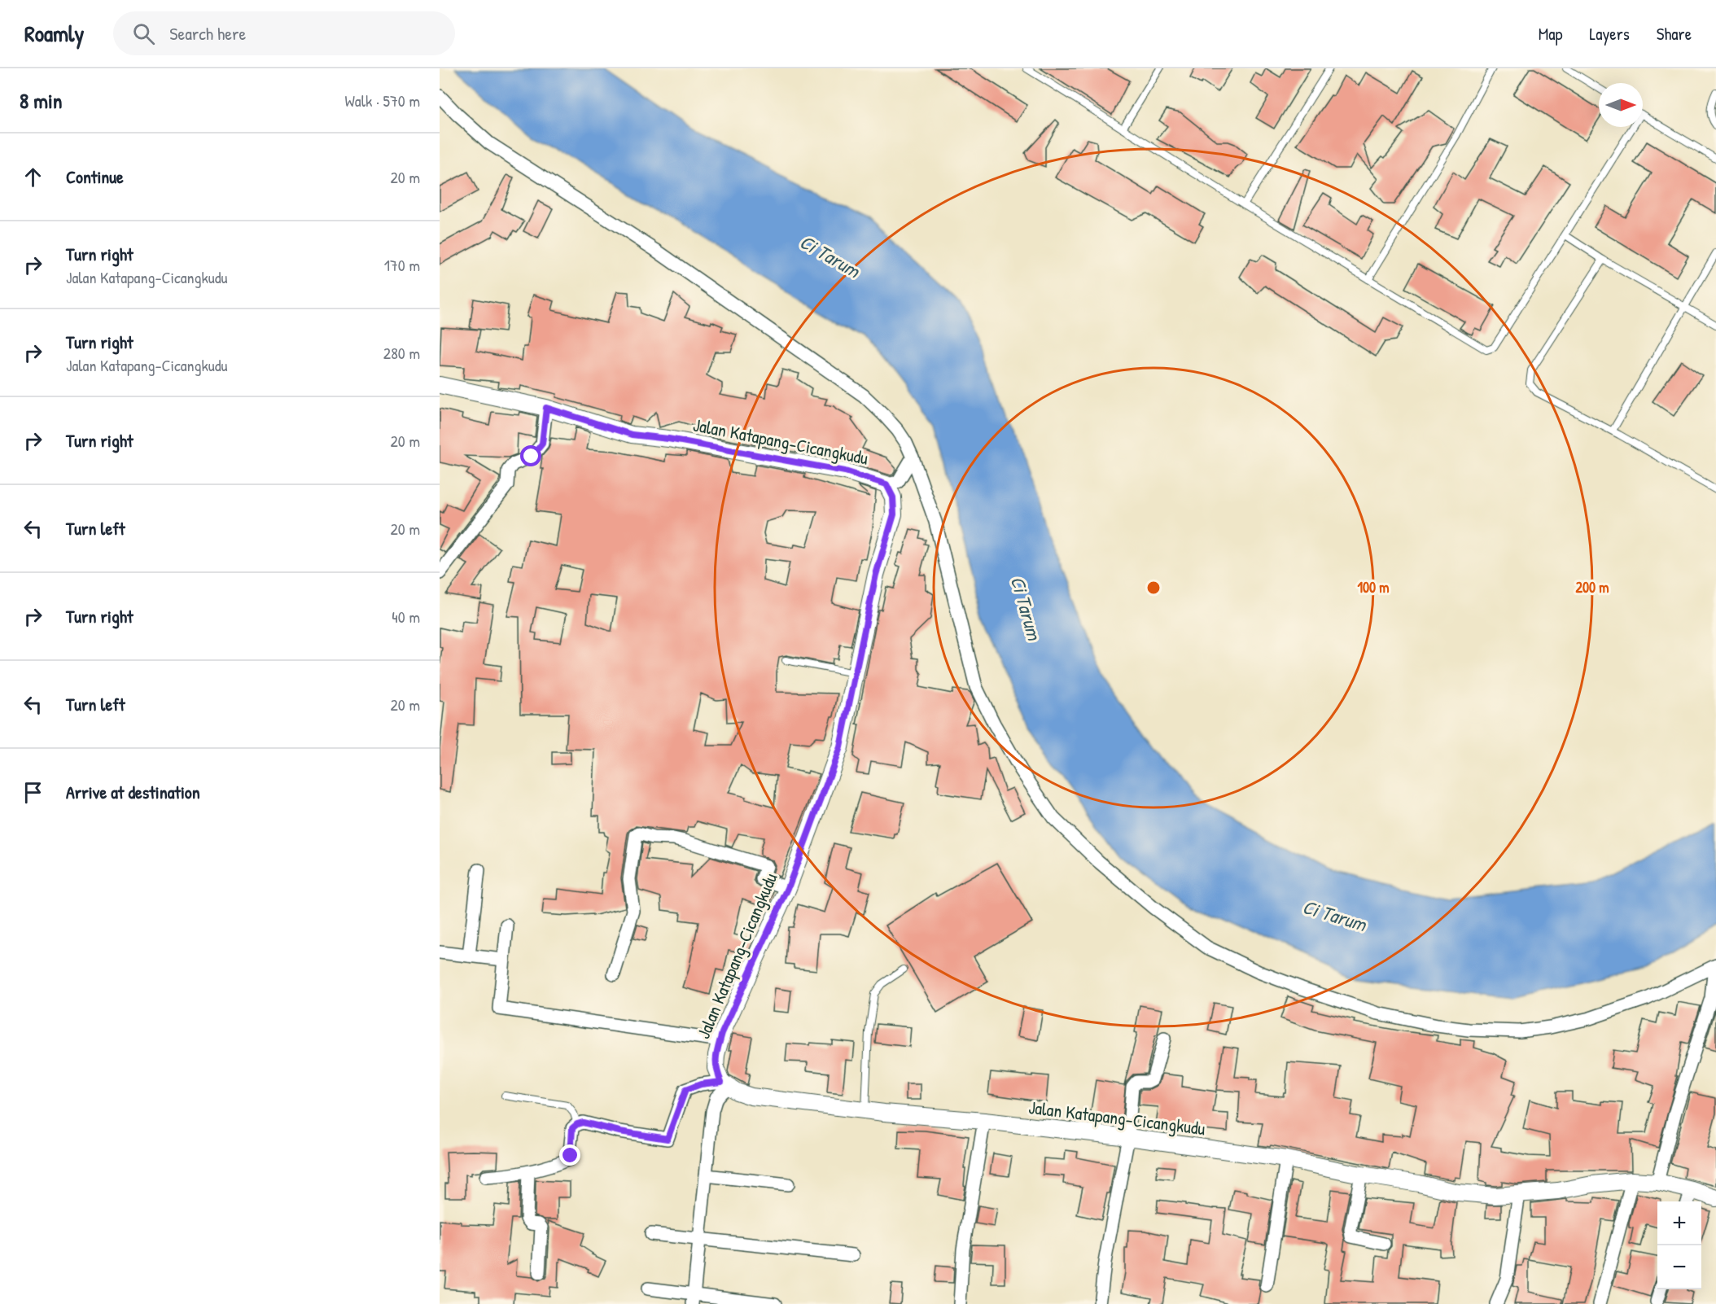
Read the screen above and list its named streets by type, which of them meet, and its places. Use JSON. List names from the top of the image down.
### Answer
{
  "streets": {
    "street": ["Jalan Katapang-Cicangkudu"]
  },
  "water": ["Ci Tarum"],
  "north": "right",
  "page": {
    "header": "Roamly",
    "search": "Search here",
    "nav": ["Map", "Layers", "Share"],
    "heading": ["8 min", "Walk · 570 m"],
    "list": [
      ["Continue", "20 m"],
      ["Turn right", "Jalan Katapang-Cicangkudu", "170 m"],
      ["Turn right", "Jalan Katapang-Cicangkudu", "280 m"],
      ["Turn right", "20 m"],
      ["Turn left", "20 m"],
      ["Turn right", "40 m"],
      ["Turn left", "20 m"],
      "Arrive at destination"
    ],
    "map_buttons": ["+", "−"]
  },
  "rings": ["100 m", "200 m"]
}
